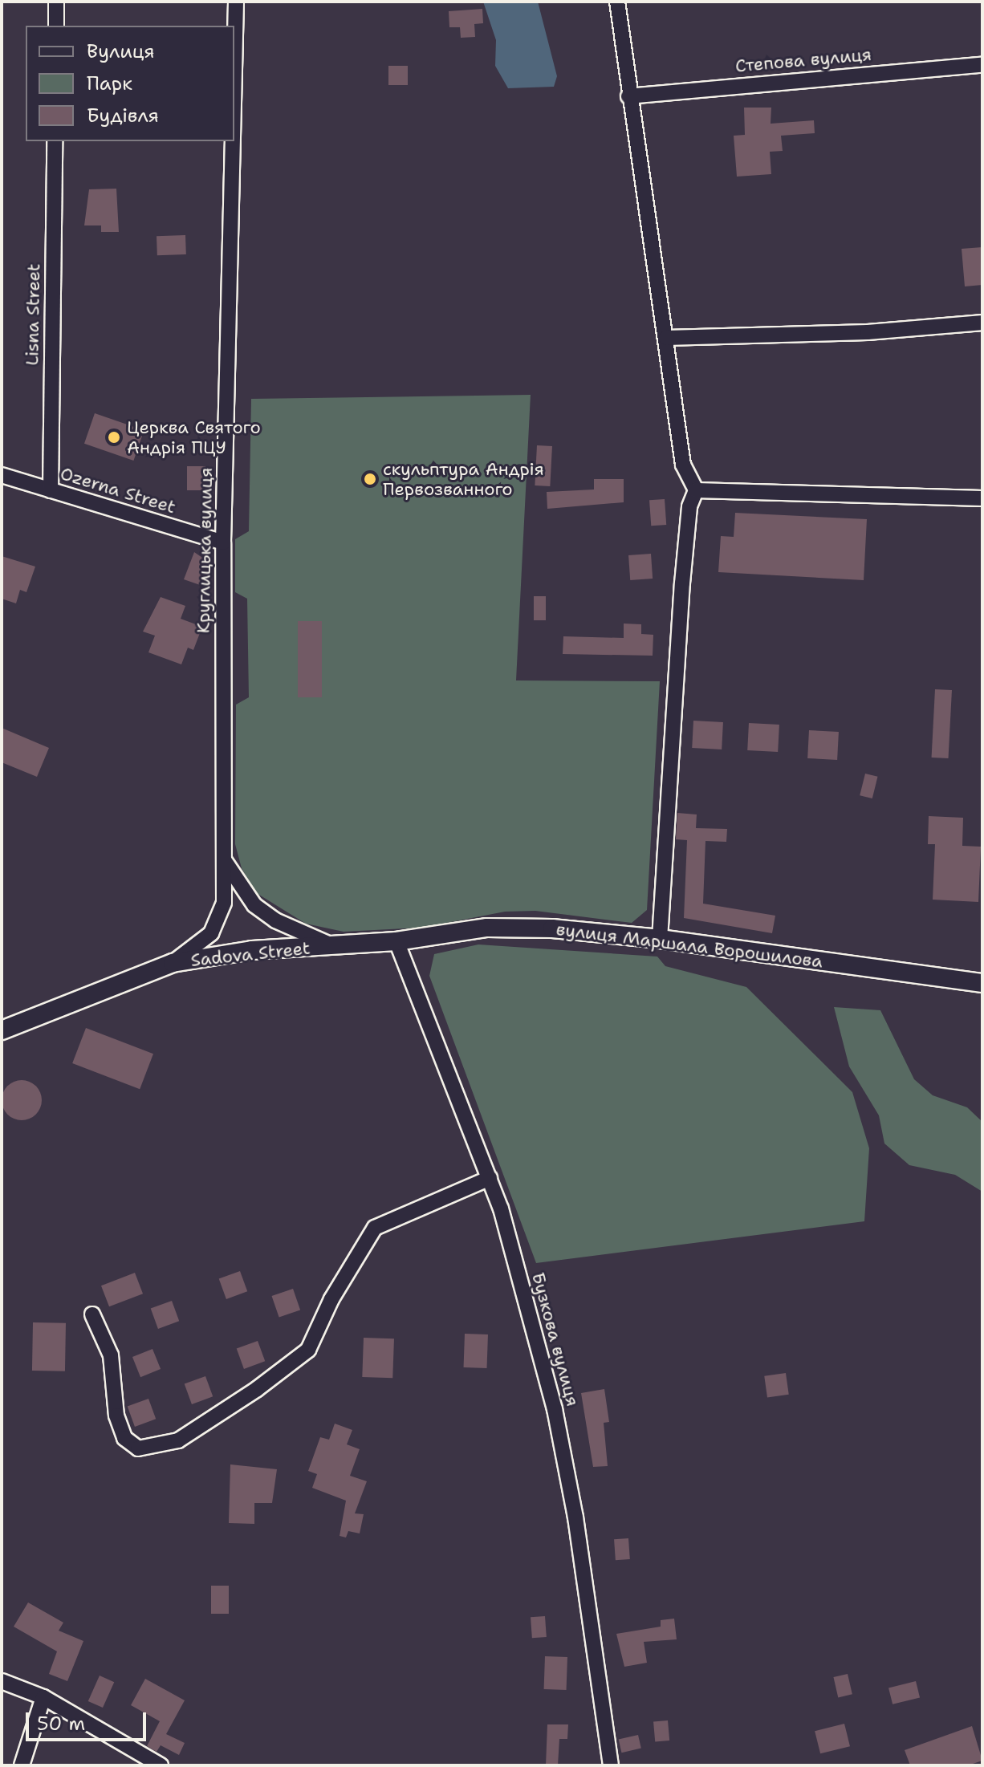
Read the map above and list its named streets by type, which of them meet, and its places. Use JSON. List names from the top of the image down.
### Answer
{
  "streets": {
    "street": [
      "Степова вулиця",
      "Lisna Street",
      "Ozerna Street",
      "Круглицька вулиця",
      "вулиця Маршала Ворошилова",
      "Sadova Street",
      "Бузкова вулиця"
    ]
  },
  "crossings": [
    ["Lisna Street", "Ozerna Street"],
    ["Ozerna Street", "Круглицька вулиця"],
    ["Круглицька вулиця", "Sadova Street"],
    ["вулиця Маршала Ворошилова", "Sadova Street"],
    ["вулиця Маршала Ворошилова", "Бузкова вулиця"],
    ["Sadova Street", "Бузкова вулиця"]
  ],
  "places": ["Церква Святого Андрія ПЦУ", "скульптура Андрія Первозванного"],
  "legend": ["Вулиця", "Парк", "Будівля"],
  "scale_bar": "50 m"
}
